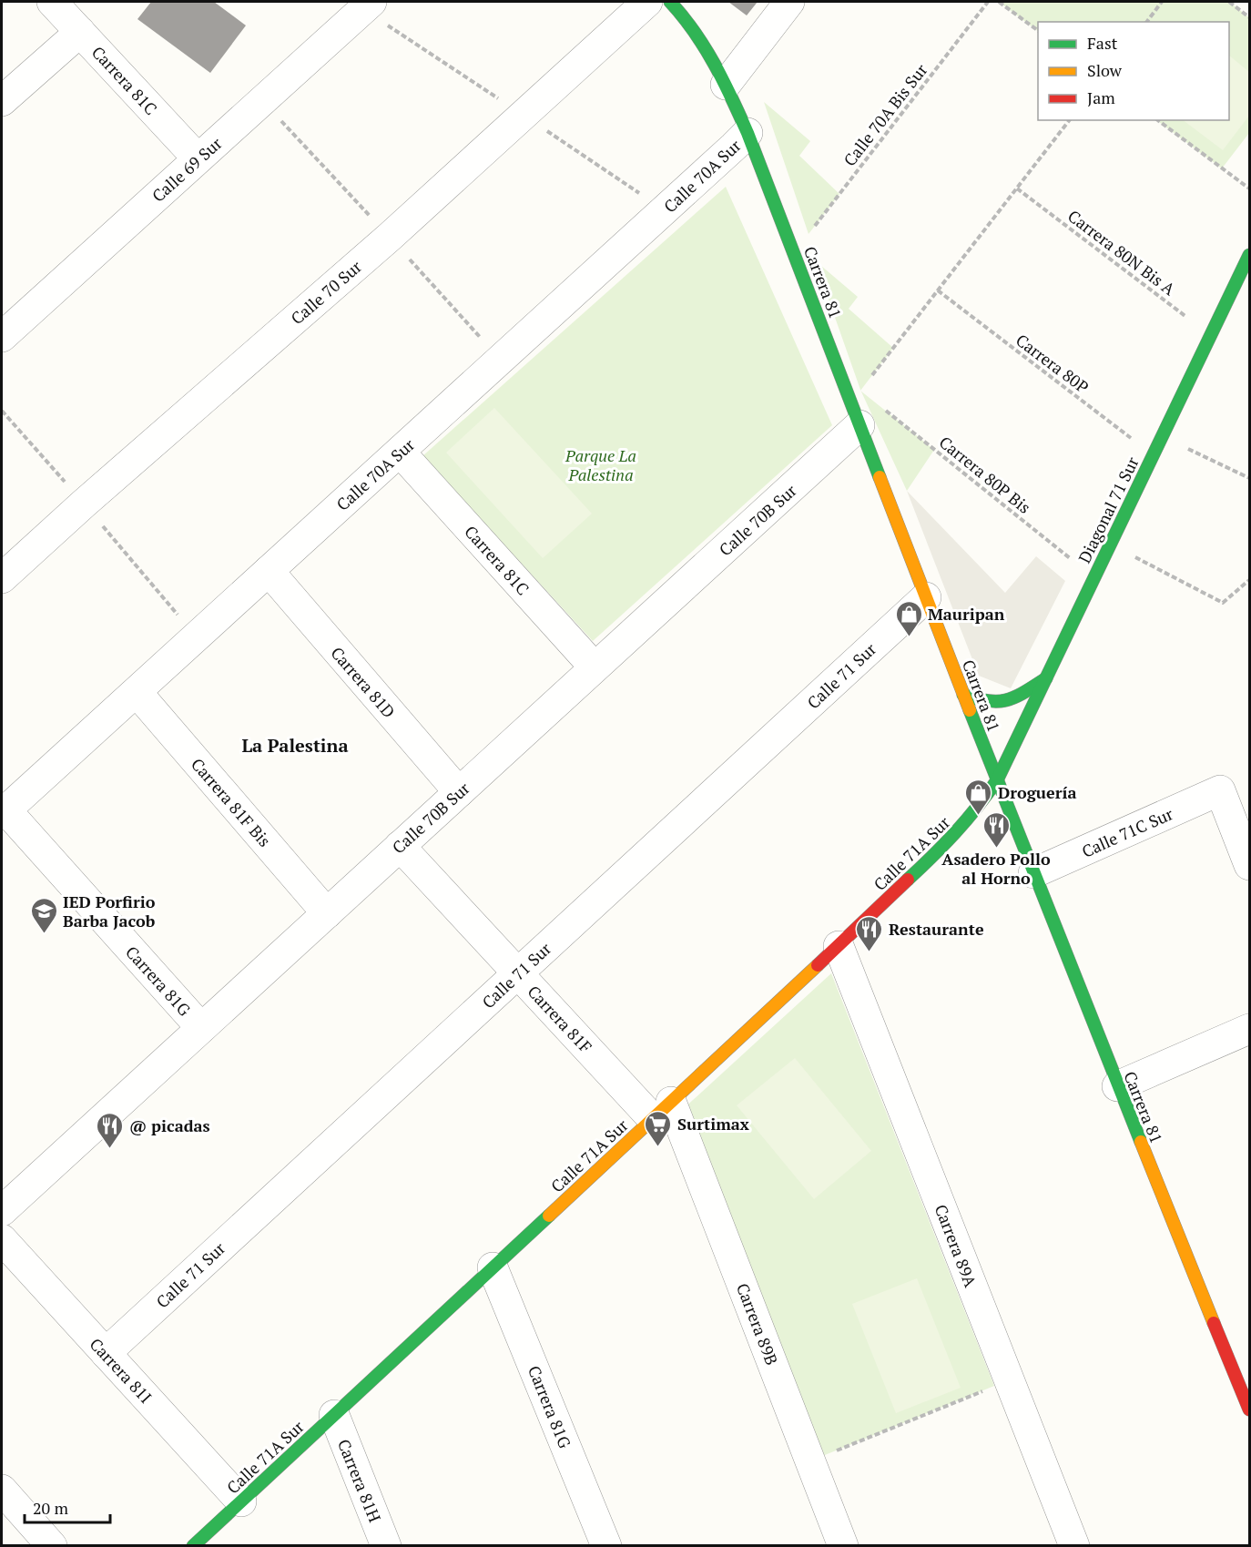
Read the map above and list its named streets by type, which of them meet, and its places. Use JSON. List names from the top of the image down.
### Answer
{
  "streets": {
    "street": [
      "Carrera 81C",
      "Calle 69 Sur",
      "Calle 70A Sur",
      "Carrera 81",
      "Calle 70 Sur",
      "Diagonal 71 Sur",
      "Calle 70B Sur",
      "Calle 71 Sur",
      "Carrera 81D",
      "Carrera 81F Bis",
      "Calle 71C Sur",
      "Calle 71A Sur",
      "Carrera 81G",
      "Carrera 81F",
      "Carrera 89A",
      "Carrera 89B",
      "Carrera 81I",
      "Carrera 81H"
    ],
    "path": [
      "Calle 70A Bis Sur",
      "Carrera 80N Bis A",
      "Carrera 80P",
      "Carrera 80P Bis"
    ]
  },
  "crossings": [
    ["Carrera 81C", "Calle 69 Sur"],
    ["Carrera 81C", "Calle 70A Sur"],
    ["Carrera 81C", "Calle 70B Sur"],
    ["Calle 70A Sur", "Carrera 81"],
    ["Calle 70A Sur", "Carrera 81D"],
    ["Calle 70A Sur", "Carrera 81F Bis"],
    ["Calle 70A Sur", "Carrera 81G"],
    ["Carrera 80N Bis A", "Diagonal 71 Sur"],
    ["Carrera 81", "Diagonal 71 Sur"],
    ["Carrera 81", "Calle 70B Sur"],
    ["Carrera 81", "Calle 71 Sur"],
    ["Carrera 81", "Calle 71C Sur"],
    ["Carrera 81", "Calle 71A Sur"],
    ["Carrera 80P", "Diagonal 71 Sur"],
    ["Carrera 80P Bis", "Diagonal 71 Sur"],
    ["Diagonal 71 Sur", "Calle 71A Sur"],
    ["Calle 70B Sur", "Carrera 81D"],
    ["Calle 70B Sur", "Carrera 81F Bis"],
    ["Calle 70B Sur", "Carrera 81G"],
    ["Calle 70B Sur", "Carrera 81F"],
    ["Calle 71 Sur", "Carrera 81F"],
    ["Calle 71 Sur", "Carrera 81I"],
    ["Calle 71A Sur", "Carrera 81G"],
    ["Calle 71A Sur", "Carrera 81F"],
    ["Calle 71A Sur", "Carrera 89A"],
    ["Calle 71A Sur", "Carrera 89B"],
    ["Calle 71A Sur", "Carrera 81I"],
    ["Calle 71A Sur", "Carrera 81H"],
    ["Carrera 81F", "Carrera 89B"]
  ],
  "districts": ["La Palestina"],
  "parks": ["Parque La Palestina"],
  "places": {
    "shop": ["Mauripan", "Droguería"],
    "restaurant": ["Asadero Pollo al Horno", "Restaurante", "@ picadas"],
    "school or university": ["IED Porfirio Barba Jacob"],
    "supermarket": ["Surtimax"]
  },
  "legend": ["Fast", "Slow", "Jam"],
  "scale_bar": "20 m"
}
